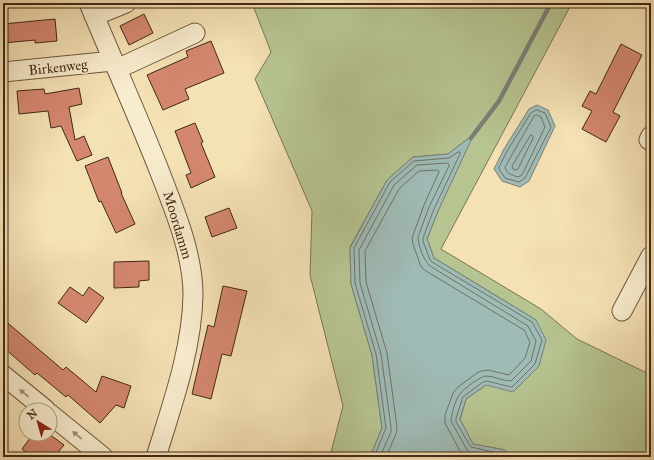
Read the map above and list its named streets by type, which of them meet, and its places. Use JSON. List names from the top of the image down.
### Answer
{
  "streets": {
    "street": ["Birkenweg", "Moordamm"]
  },
  "crossings": [
    ["Birkenweg", "Moordamm"]
  ],
  "north": "top left"
}
